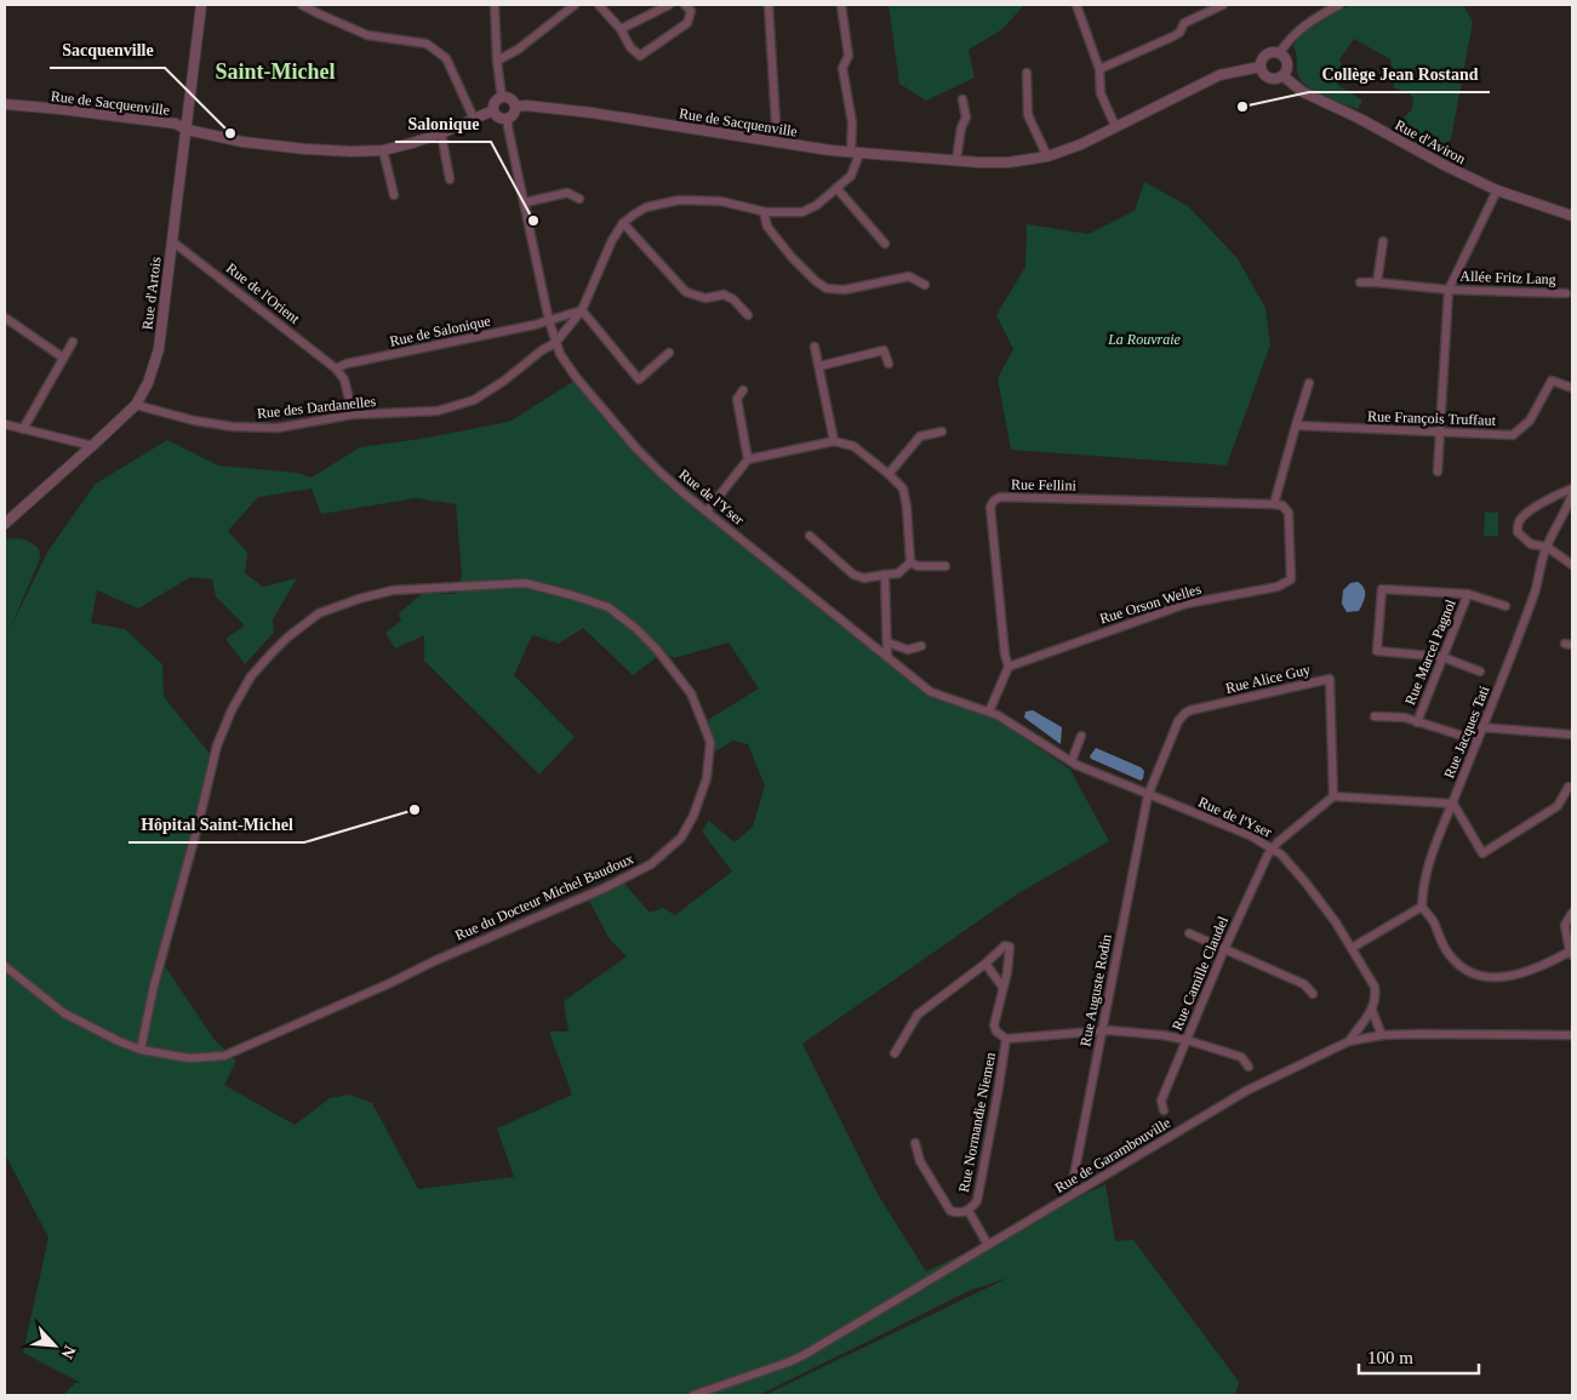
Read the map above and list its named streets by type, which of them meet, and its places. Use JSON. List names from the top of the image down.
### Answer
{
  "streets": {
    "street": [
      "Rue de Sacquenville",
      "Rue d'Aviron",
      "Allée Fritz Lang",
      "Rue d'Artois",
      "Rue de l'Orient",
      "Rue de Salonique",
      "Rue des Dardanelles",
      "Rue François Truffaut",
      "Rue Fellini",
      "Rue de l'Yser",
      "Rue Orson Welles",
      "Rue Marcel Pagnol",
      "Rue Alice Guy",
      "Rue Jacques Tati",
      "Rue du Docteur Michel Baudoux",
      "Rue Camille Claudel",
      "Rue Auguste Rodin",
      "Rue Normandie Niemen",
      "Rue de Garambouville"
    ]
  },
  "crossings": [
    ["Rue de Sacquenville", "Rue d'Aviron"],
    ["Rue de Sacquenville", "Rue d'Artois"],
    ["Rue de Sacquenville", "Rue de l'Yser"],
    ["Rue d'Artois", "Rue de l'Orient"],
    ["Rue d'Artois", "Rue des Dardanelles"],
    ["Rue de l'Orient", "Rue de Salonique"],
    ["Rue de Salonique", "Rue des Dardanelles"],
    ["Rue de Salonique", "Rue de l'Yser"],
    ["Rue des Dardanelles", "Rue de l'Yser"],
    ["Rue Fellini", "Rue Orson Welles"],
    ["Rue de l'Yser", "Rue Alice Guy"],
    ["Rue de l'Yser", "Rue Camille Claudel"],
    ["Rue de l'Yser", "Rue Auguste Rodin"],
    ["Rue de l'Yser", "Rue de Garambouville"],
    ["Rue Alice Guy", "Rue Auguste Rodin"],
    ["Rue Camille Claudel", "Rue Normandie Niemen"],
    ["Rue Auguste Rodin", "Rue Normandie Niemen"],
    ["Rue Auguste Rodin", "Rue de Garambouville"]
  ],
  "districts": ["Saint-Michel"],
  "parks": ["La Rouvraie"],
  "places": [
    "Collège Jean Rostand",
    "Sacquenville",
    "Salonique",
    "Hôpital Saint-Michel"
  ],
  "scale_bar": "100 m",
  "north": "bottom right"
}
